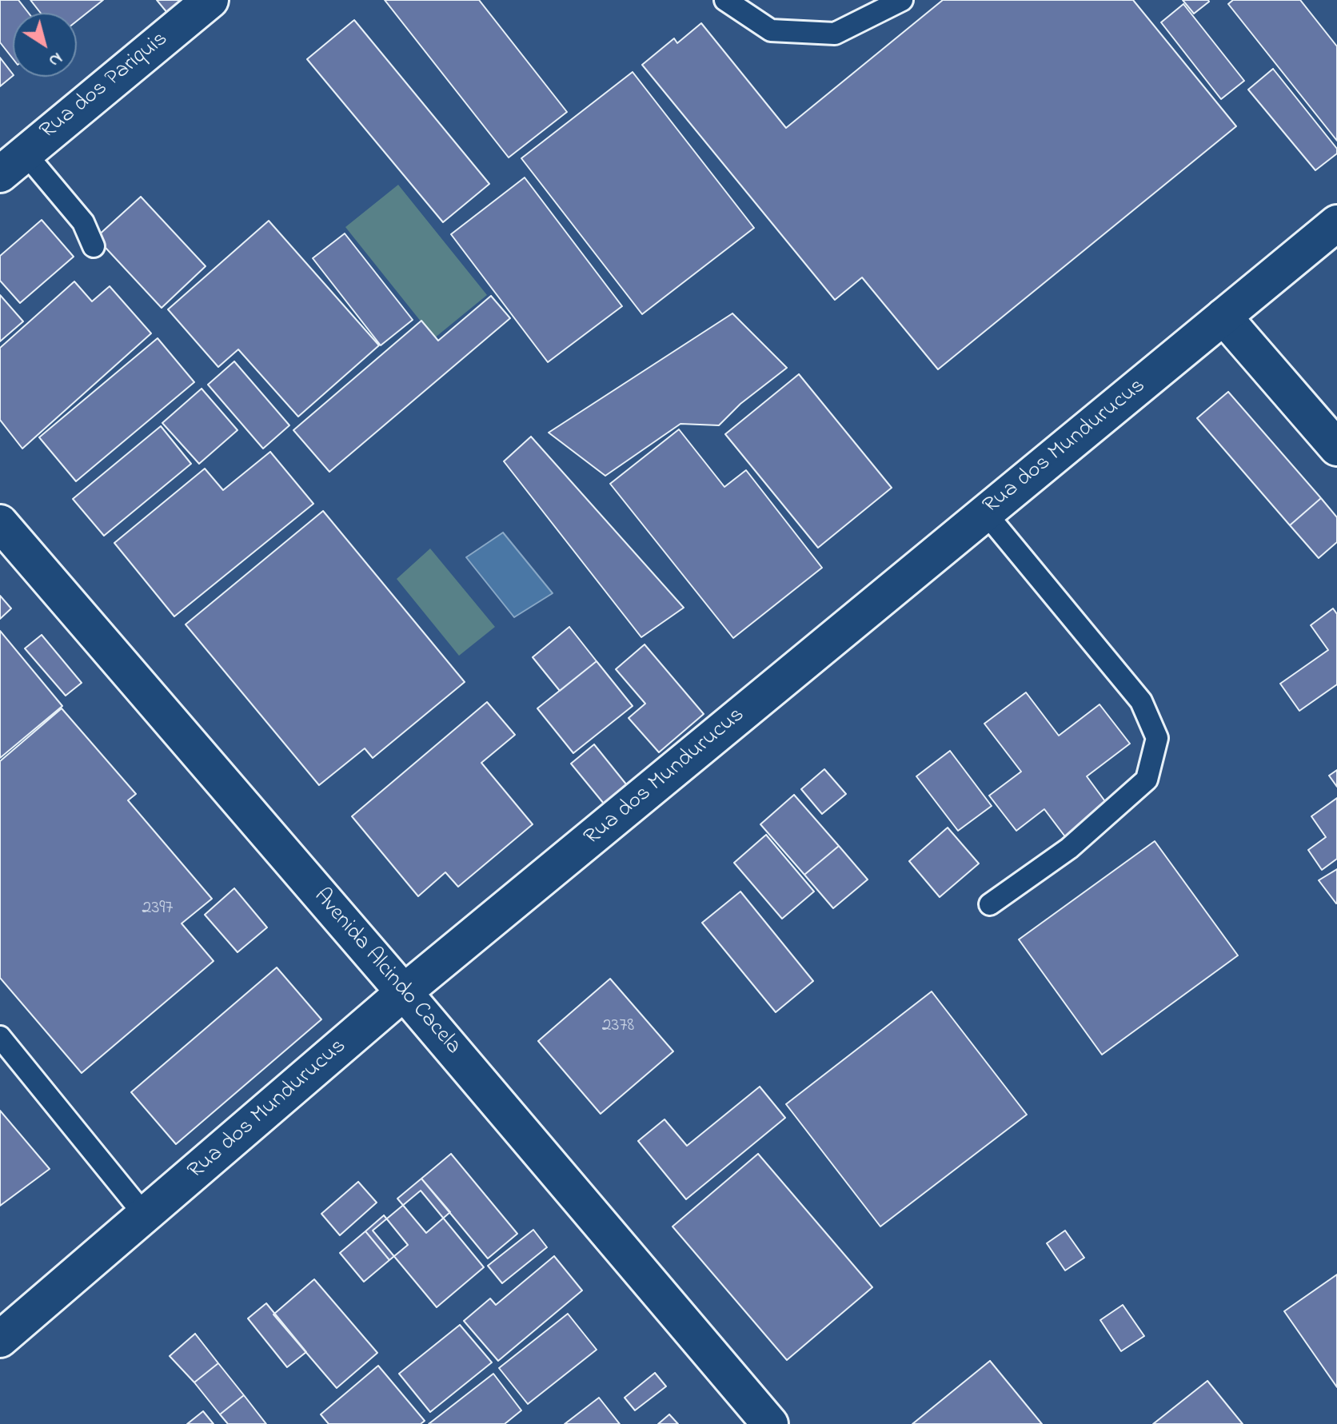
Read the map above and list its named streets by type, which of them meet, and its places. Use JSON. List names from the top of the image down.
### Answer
{
  "streets": {
    "street": ["Rua dos Pariquis", "Rua dos Mundurucus", "Avenida Alcindo Cacela"]
  },
  "crossings": [
    ["Rua dos Mundurucus", "Avenida Alcindo Cacela"]
  ],
  "house_numbers": ["2397", "2378"],
  "north": "bottom right"
}
